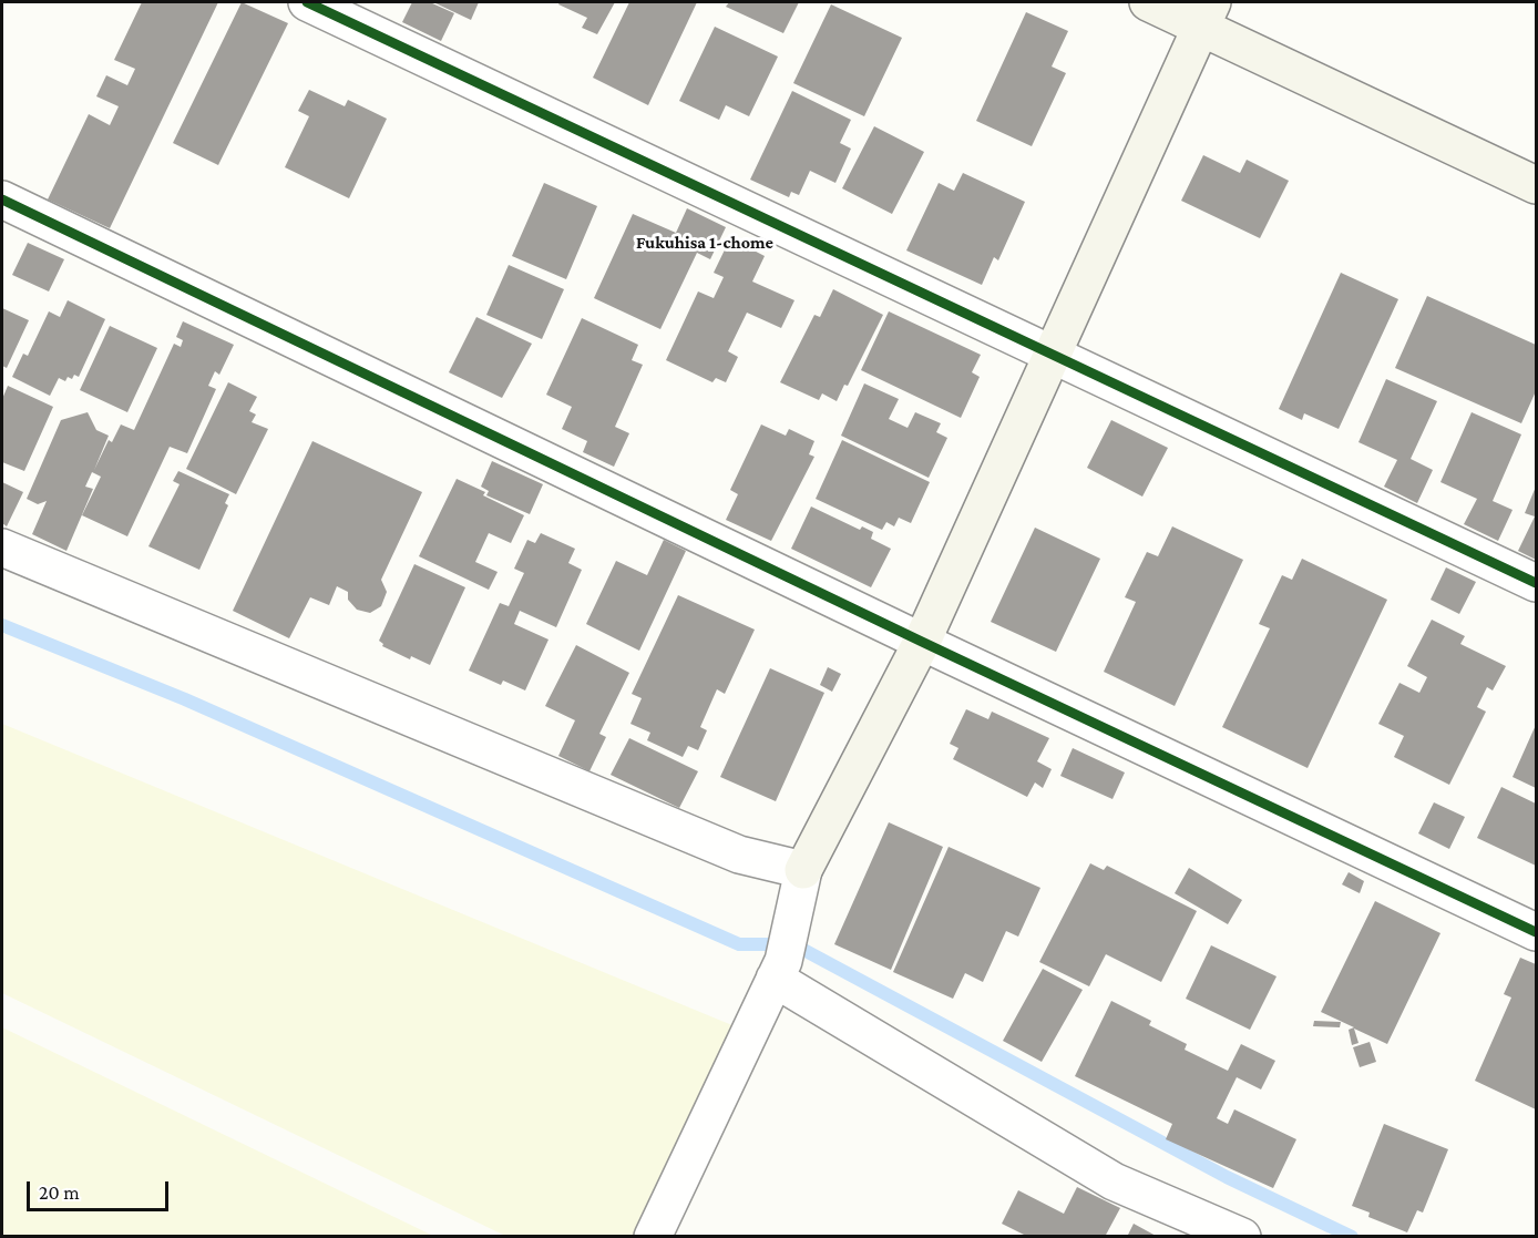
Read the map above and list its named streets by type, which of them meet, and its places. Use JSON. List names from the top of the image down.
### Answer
{
  "districts": ["Fukuhisa 1-chome"],
  "scale_bar": "20 m"
}
